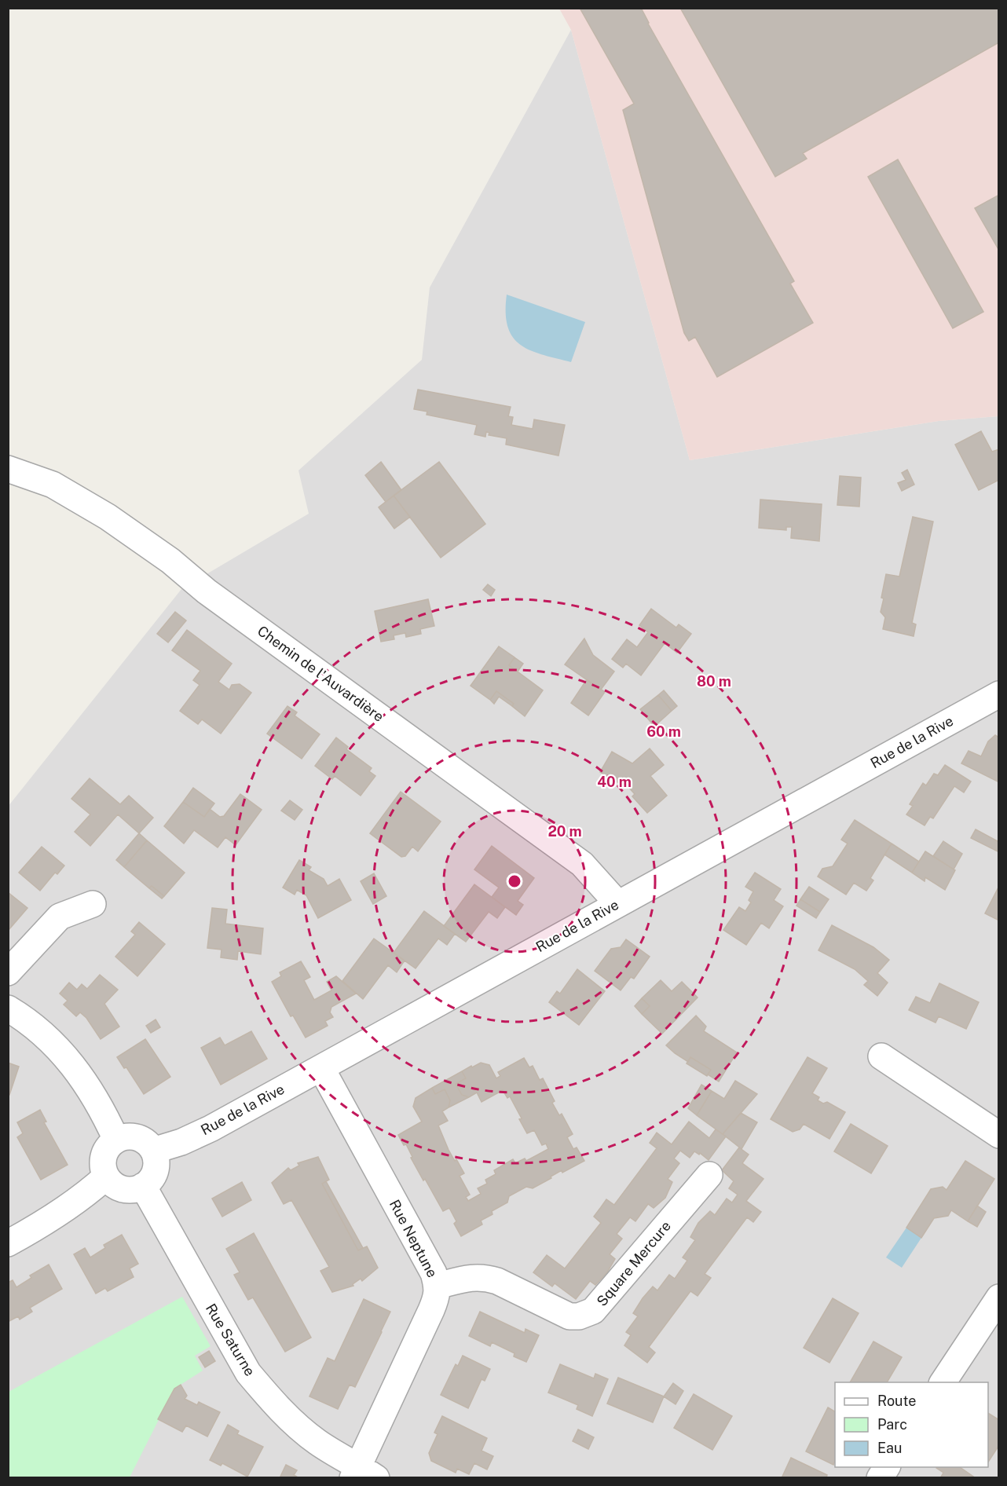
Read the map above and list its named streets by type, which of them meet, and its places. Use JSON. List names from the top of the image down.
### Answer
{
  "streets": {
    "street": [
      "Chemin de l'Auvardière",
      "Rue de la Rive",
      "Rue Neptune",
      "Square Mercure",
      "Rue Saturne"
    ]
  },
  "crossings": [
    ["Chemin de l'Auvardière", "Rue de la Rive"],
    ["Rue de la Rive", "Rue Neptune"],
    ["Rue de la Rive", "Rue Saturne"],
    ["Rue Neptune", "Square Mercure"],
    ["Rue Neptune", "Rue Saturne"]
  ],
  "legend": ["Route", "Parc", "Eau"],
  "rings": [
    "80 m",
    "60 m",
    "40 m",
    "20 m"
  ]
}
